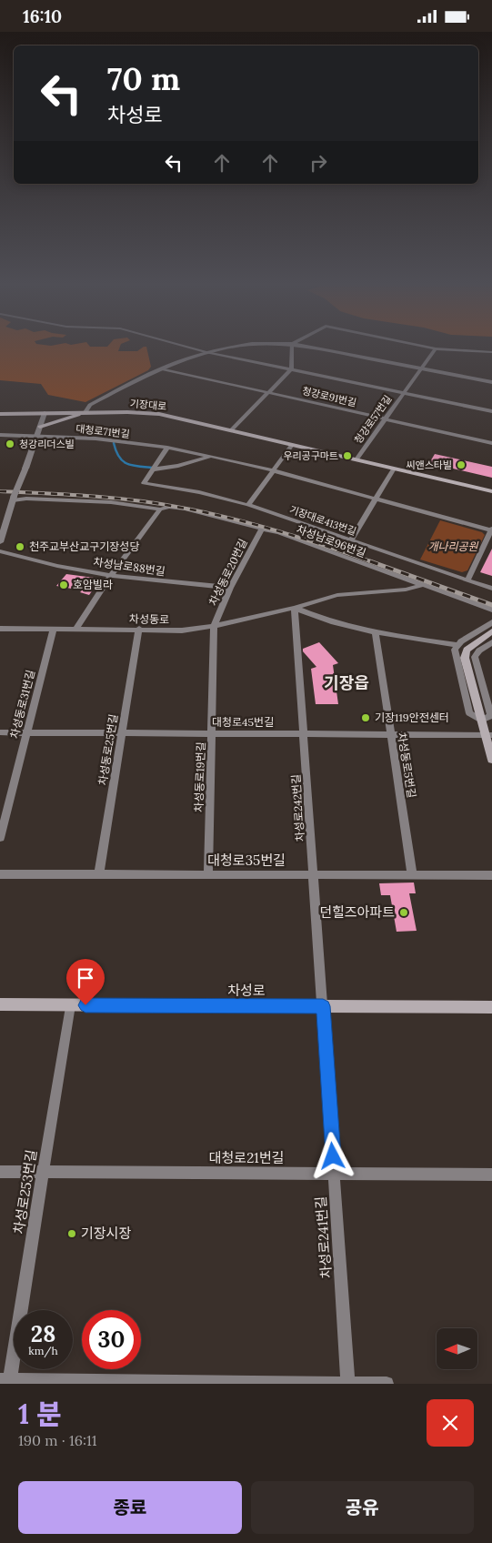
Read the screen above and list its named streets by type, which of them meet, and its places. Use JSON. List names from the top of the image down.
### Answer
{
  "streets": {
    "main road": ["기장대로", "차성로"],
    "street": [
      "청강로91번길",
      "청강로57번길",
      "대청로71번길",
      "기장대로413번길",
      "차성남로96번길",
      "차성남로88번길",
      "차성동로20번길",
      "차성동로",
      "차성동로31번길",
      "대청로45번길",
      "차성동로25번길",
      "차성동로5번길",
      "차성동로19번길",
      "차성로242번길",
      "대청로35번길",
      "대청로21번길",
      "차성로253번길",
      "차성로241번길"
    ]
  },
  "crossings": [
    ["청강로91번길", "청강로57번길"],
    ["기장대로", "청강로57번길"],
    ["차성남로96번길", "차성동로20번길"],
    ["차성남로96번길", "차성동로"],
    ["차성남로88번길", "차성동로20번길"],
    ["차성동로20번길", "차성동로"],
    ["차성동로20번길", "차성동로19번길"],
    ["차성동로", "차성동로31번길"],
    ["차성동로", "차성동로25번길"],
    ["차성동로", "차성동로19번길"],
    ["차성동로", "차성로242번길"],
    ["차성동로31번길", "대청로45번길"],
    ["대청로45번길", "차성동로25번길"],
    ["대청로45번길", "차성동로5번길"],
    ["대청로45번길", "차성동로19번길"],
    ["대청로45번길", "차성로242번길"],
    ["차성동로25번길", "대청로35번길"],
    ["차성동로5번길", "대청로35번길"],
    ["차성동로19번길", "대청로35번길"],
    ["차성로242번길", "대청로35번길"],
    ["차성로242번길", "차성로"],
    ["차성로242번길", "차성로241번길"],
    ["차성로", "차성로253번길"],
    ["차성로", "차성로241번길"],
    ["대청로21번길", "차성로253번길"],
    ["대청로21번길", "차성로241번길"]
  ],
  "districts": ["기장읍"],
  "parks": ["개나리공원"],
  "places": [
    "청강리더스빌",
    "우리공구마트",
    "씨앤스타빌",
    "천주교부산교구기장성당",
    "호암빌라",
    "기장119안전센터",
    "던힐즈아파트",
    "기장시장"
  ],
  "north": "left",
  "page": {
    "status": "16:10",
    "turn": ["70 m", "차성로"],
    "speed": "28 km/h",
    "limit": "30",
    "heading": ["1 분", "190 m · 16:11"],
    "buttons": ["종료", "공유"]
  }
}
